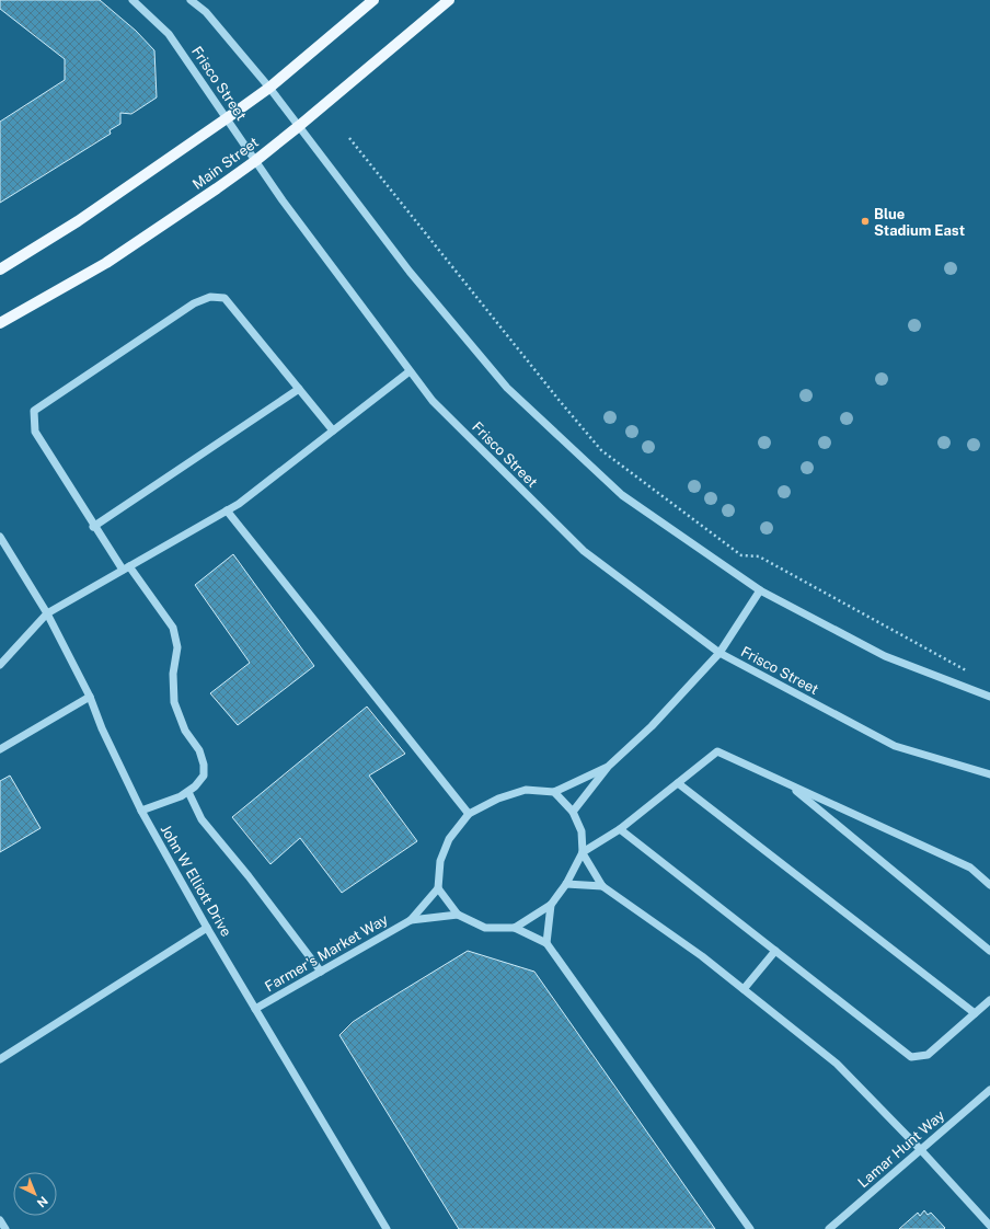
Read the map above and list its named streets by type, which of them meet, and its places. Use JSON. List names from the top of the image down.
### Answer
{
  "streets": {
    "main road": ["Main Street"],
    "street": [
      "Frisco Street",
      "John W Elliott Drive",
      "Farmer's Market Way",
      "Lamar Hunt Way"
    ]
  },
  "crossings": [
    ["Frisco Street", "Main Street"],
    ["John W Elliott Drive", "Farmer's Market Way"]
  ],
  "places": ["Blue Stadium East"],
  "north": "bottom right"
}
